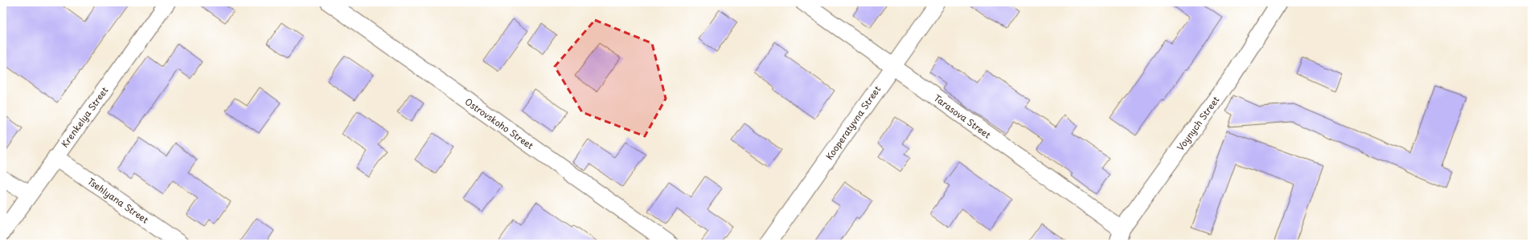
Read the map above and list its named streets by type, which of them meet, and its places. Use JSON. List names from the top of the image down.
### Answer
{
  "streets": {
    "street": [
      "Tarasova Street",
      "Krenkelya Street",
      "Kooperatyvna Street",
      "Ostrovskoho Street",
      "Voynych Street",
      "Tsehlyana Street"
    ]
  },
  "crossings": [
    ["Tarasova Street", "Kooperatyvna Street"],
    ["Tarasova Street", "Voynych Street"],
    ["Krenkelya Street", "Tsehlyana Street"]
  ]
}
